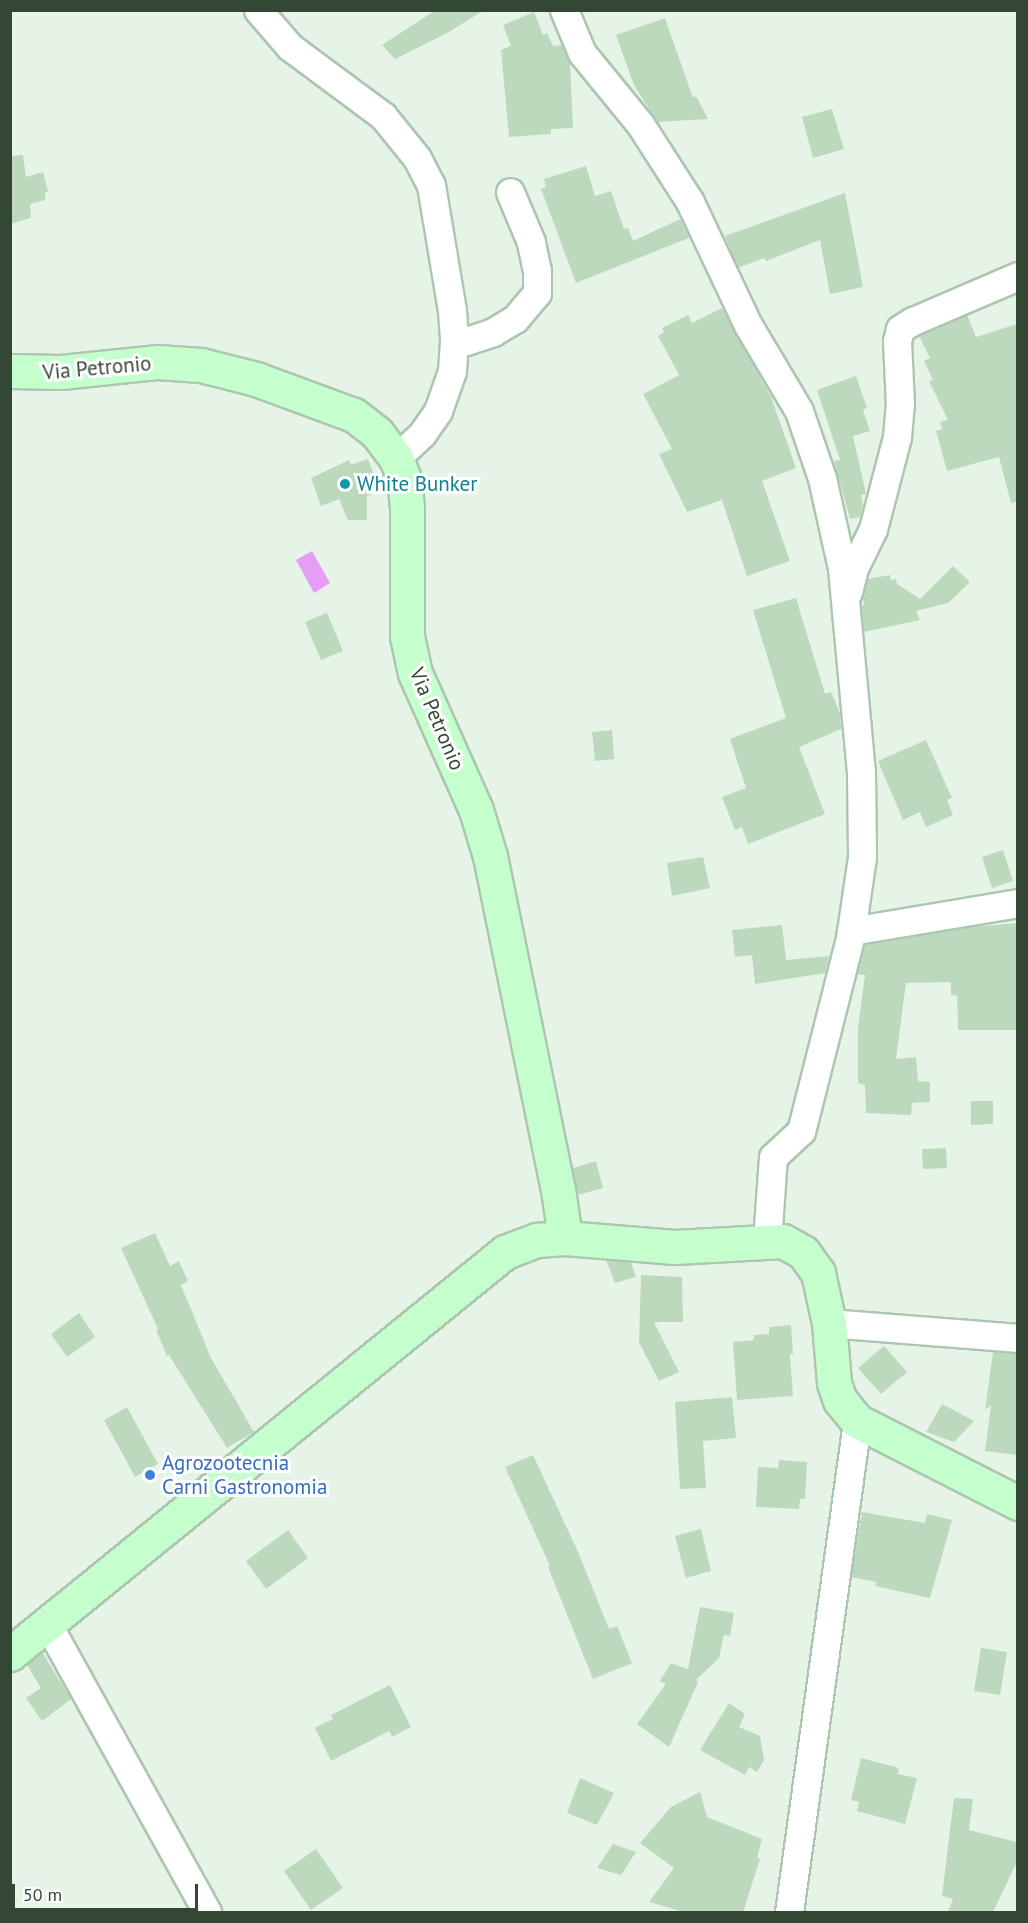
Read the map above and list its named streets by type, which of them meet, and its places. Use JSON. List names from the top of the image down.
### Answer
{
  "streets": {
    "street": ["Via Petronio"]
  },
  "places": ["White Bunker", "Agrozootecnia Carni Gastronomia"],
  "scale_bar": "50 m"
}
